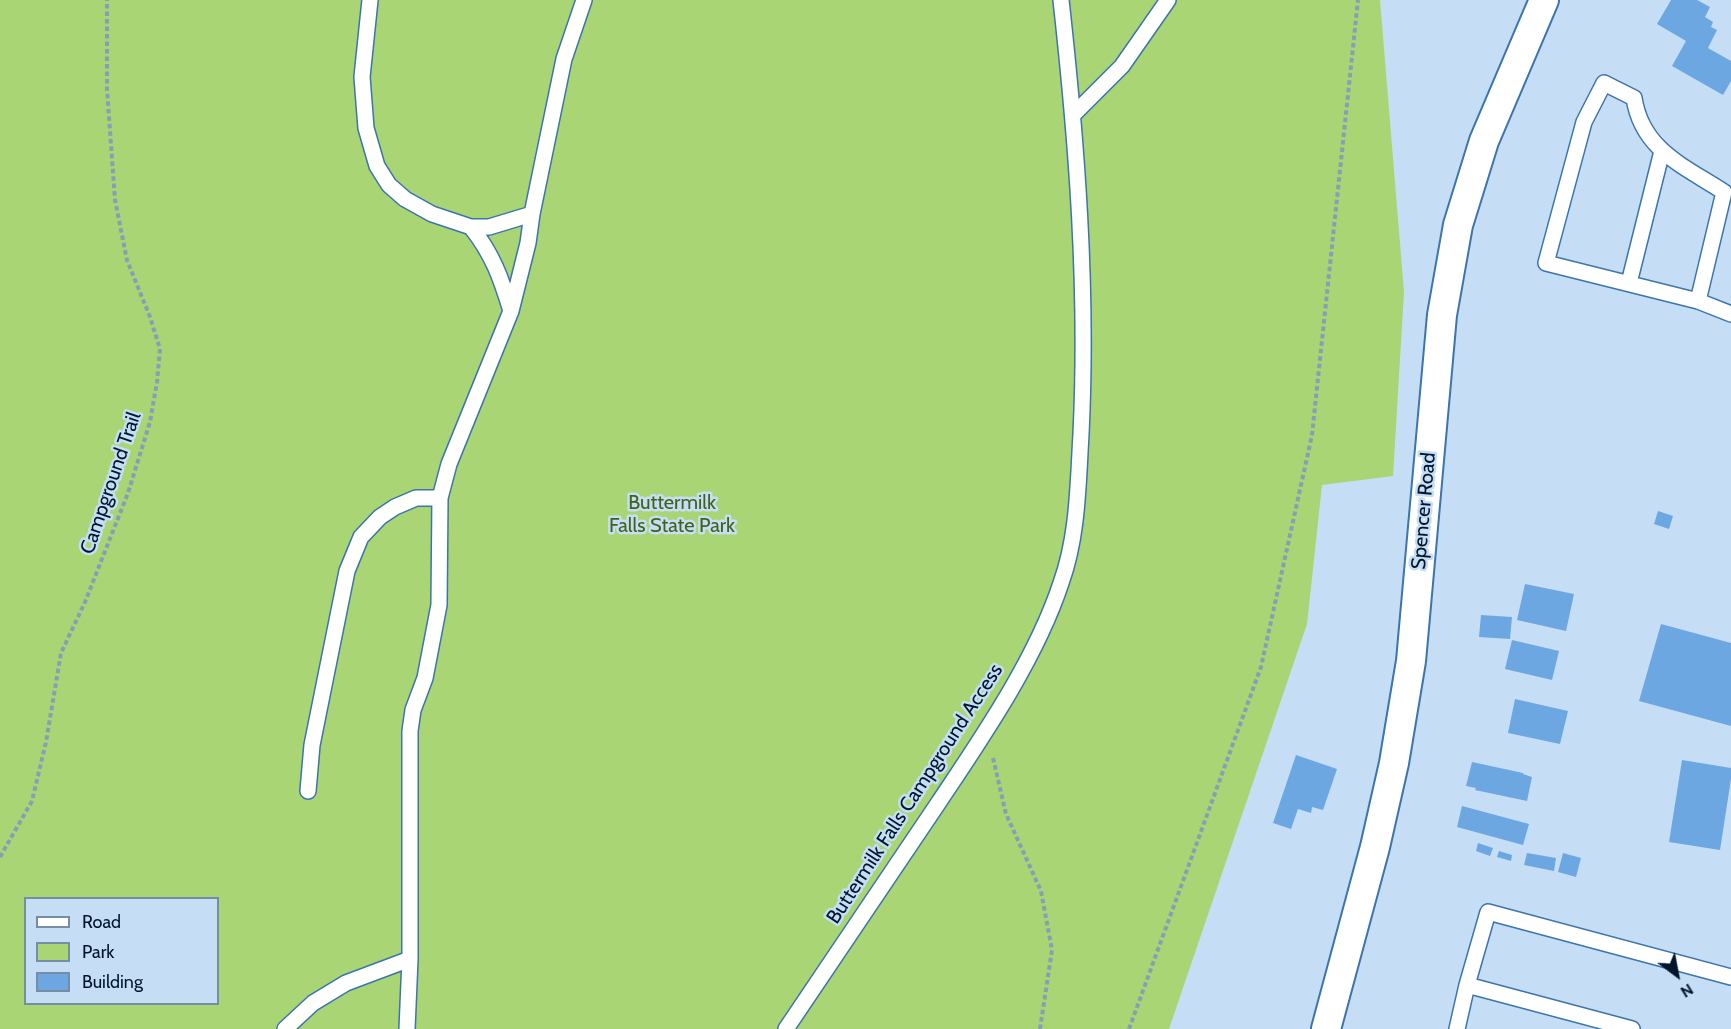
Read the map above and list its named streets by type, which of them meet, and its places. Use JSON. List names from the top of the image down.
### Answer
{
  "streets": {
    "street": ["Spencer Road"],
    "lane": ["Buttermilk Falls Campground Access"],
    "path": ["Campground Trail"]
  },
  "parks": ["Buttermilk Falls State Park"],
  "legend": ["Road", "Park", "Building"],
  "north": "bottom right"
}
